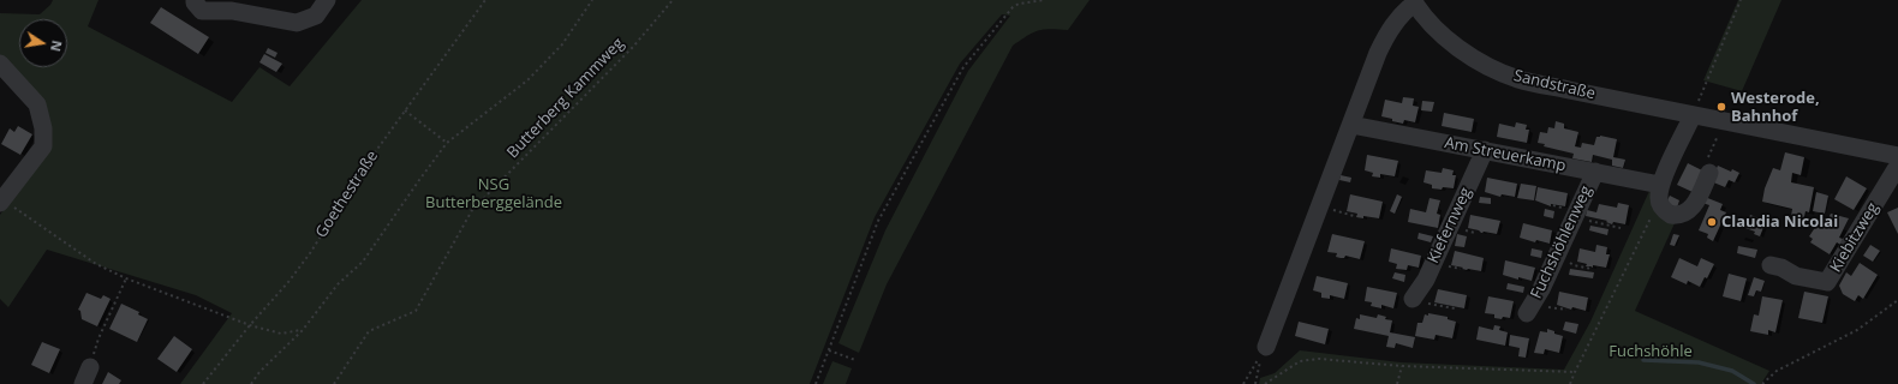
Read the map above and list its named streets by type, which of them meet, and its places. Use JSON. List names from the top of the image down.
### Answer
{
  "streets": {
    "street": [
      "Sandstraße",
      "Am Streuerkamp",
      "Kiefernweg",
      "Kiebitzweg",
      "Fuchshöhlenweg"
    ],
    "path": ["Butterberg Kammweg", "Goethestraße"]
  },
  "crossings": [
    ["Am Streuerkamp", "Kiefernweg"],
    ["Am Streuerkamp", "Fuchshöhlenweg"]
  ],
  "parks": ["NSG Butterberggelände", "Fuchshöhle"],
  "places": ["Westerode, Bahnhof", "Claudia Nicolai"],
  "north": "right"
}
